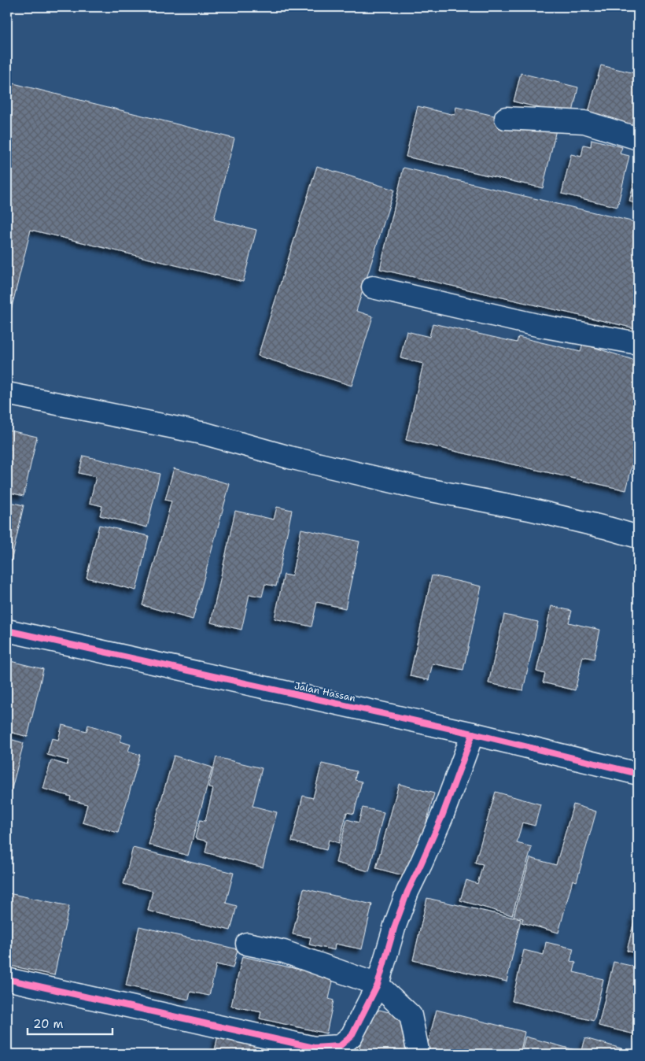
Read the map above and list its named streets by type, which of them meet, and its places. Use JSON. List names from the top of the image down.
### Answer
{
  "streets": {
    "street": ["Jalan Hassan"]
  },
  "scale_bar": "20 m"
}
